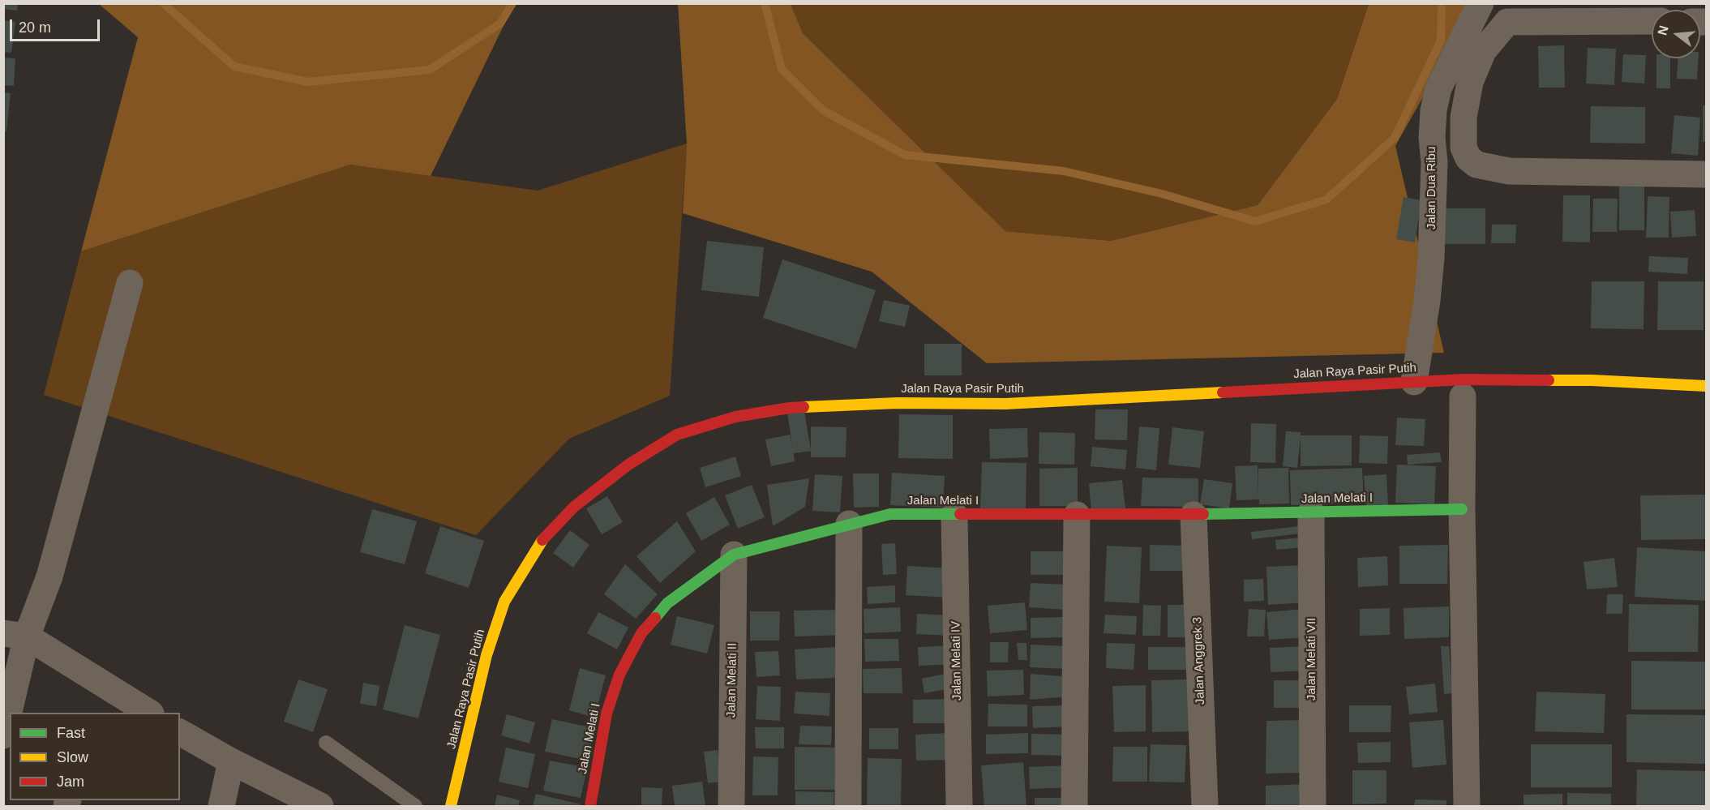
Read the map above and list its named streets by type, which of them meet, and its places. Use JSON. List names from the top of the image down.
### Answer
{
  "streets": {
    "street": [
      "Jalan Dua Ribu",
      "Jalan Raya Pasir Putih",
      "Jalan Melati I",
      "Jalan Melati VII",
      "Jalan Melati IV",
      "Jalan Anggrek 3",
      "Jalan Melati II"
    ]
  },
  "crossings": [
    ["Jalan Dua Ribu", "Jalan Raya Pasir Putih"],
    ["Jalan Melati I", "Jalan Melati VII"],
    ["Jalan Melati I", "Jalan Melati IV"],
    ["Jalan Melati I", "Jalan Anggrek 3"],
    ["Jalan Melati I", "Jalan Melati II"]
  ],
  "legend": ["Fast", "Slow", "Jam"],
  "scale_bar": "20 m",
  "north": "left"
}
